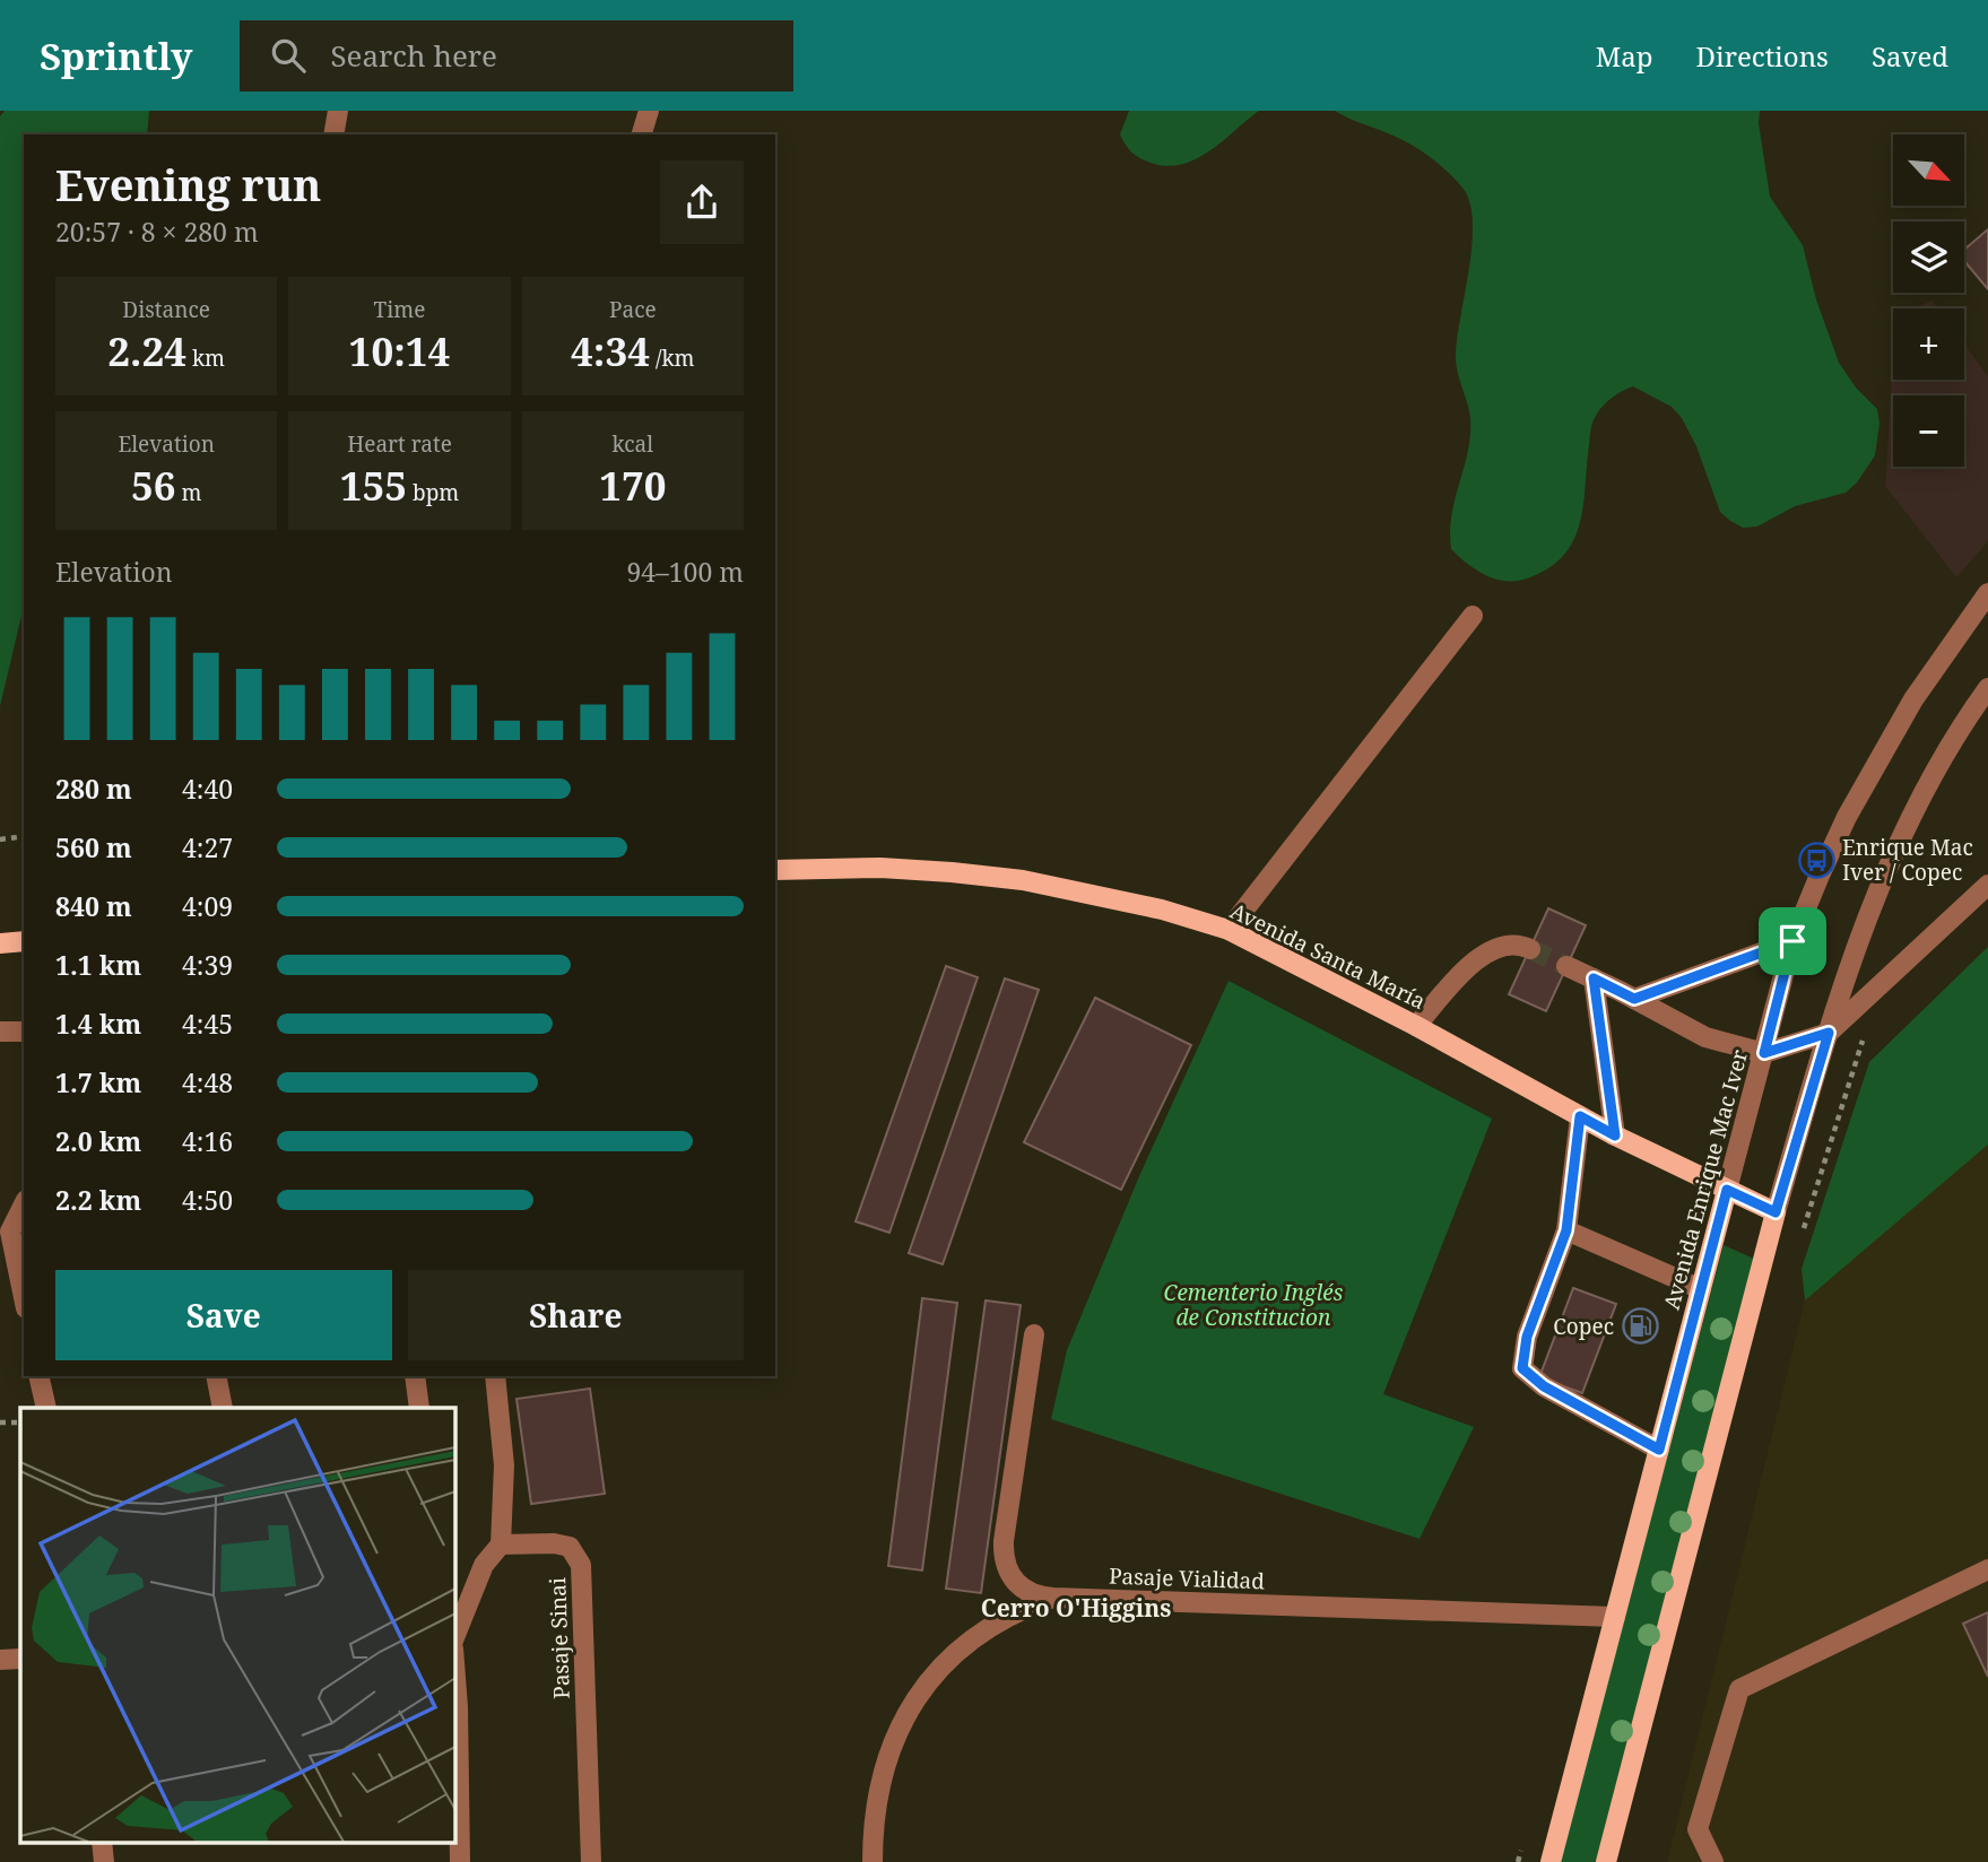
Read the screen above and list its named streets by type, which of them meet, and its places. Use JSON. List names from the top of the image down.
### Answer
{
  "streets": {
    "main road": ["Avenida Santa María", "Avenida Enrique Mac Iver"],
    "street": ["Pasaje Vialidad", "Pasaje Sinai"]
  },
  "crossings": [
    ["Avenida Santa María", "Avenida Enrique Mac Iver"],
    ["Avenida Enrique Mac Iver", "Pasaje Vialidad"]
  ],
  "districts": ["Cerro O'Higgins"],
  "parks": ["Cementerio Inglés de Constitucion"],
  "places": {
    "bus stop": ["Enrique Mac Iver / Copec"],
    "fuel station": ["Copec"]
  },
  "north": "bottom right",
  "page": {
    "header": "Sprintly",
    "search": "Search here",
    "nav": ["Map", "Directions", "Saved"],
    "map_buttons": ["+", "−"],
    "heading": ["Evening run", "20:57 · 8 × 280 m"],
    "stats": [
      ["Distance", "2.24 km"],
      ["Time", "10:14"],
      ["Pace", "4:34 /km"],
      ["Elevation", "56 m"],
      ["Heart rate", "155 bpm"],
      ["kcal", "170"]
    ],
    "chart": ["Elevation", "94–100 m"],
    "list": [
      {
        "name": "280 m",
        "note": "4:40"
      },
      {
        "name": "560 m",
        "note": "4:27"
      },
      {
        "name": "840 m",
        "note": "4:09"
      },
      {
        "name": "1.1 km",
        "note": "4:39"
      },
      {
        "name": "1.4 km",
        "note": "4:45"
      },
      {
        "name": "1.7 km",
        "note": "4:48"
      },
      {
        "name": "2.0 km",
        "note": "4:16"
      },
      {
        "name": "2.2 km",
        "note": "4:50"
      }
    ],
    "buttons": ["Save", "Share"]
  }
}
